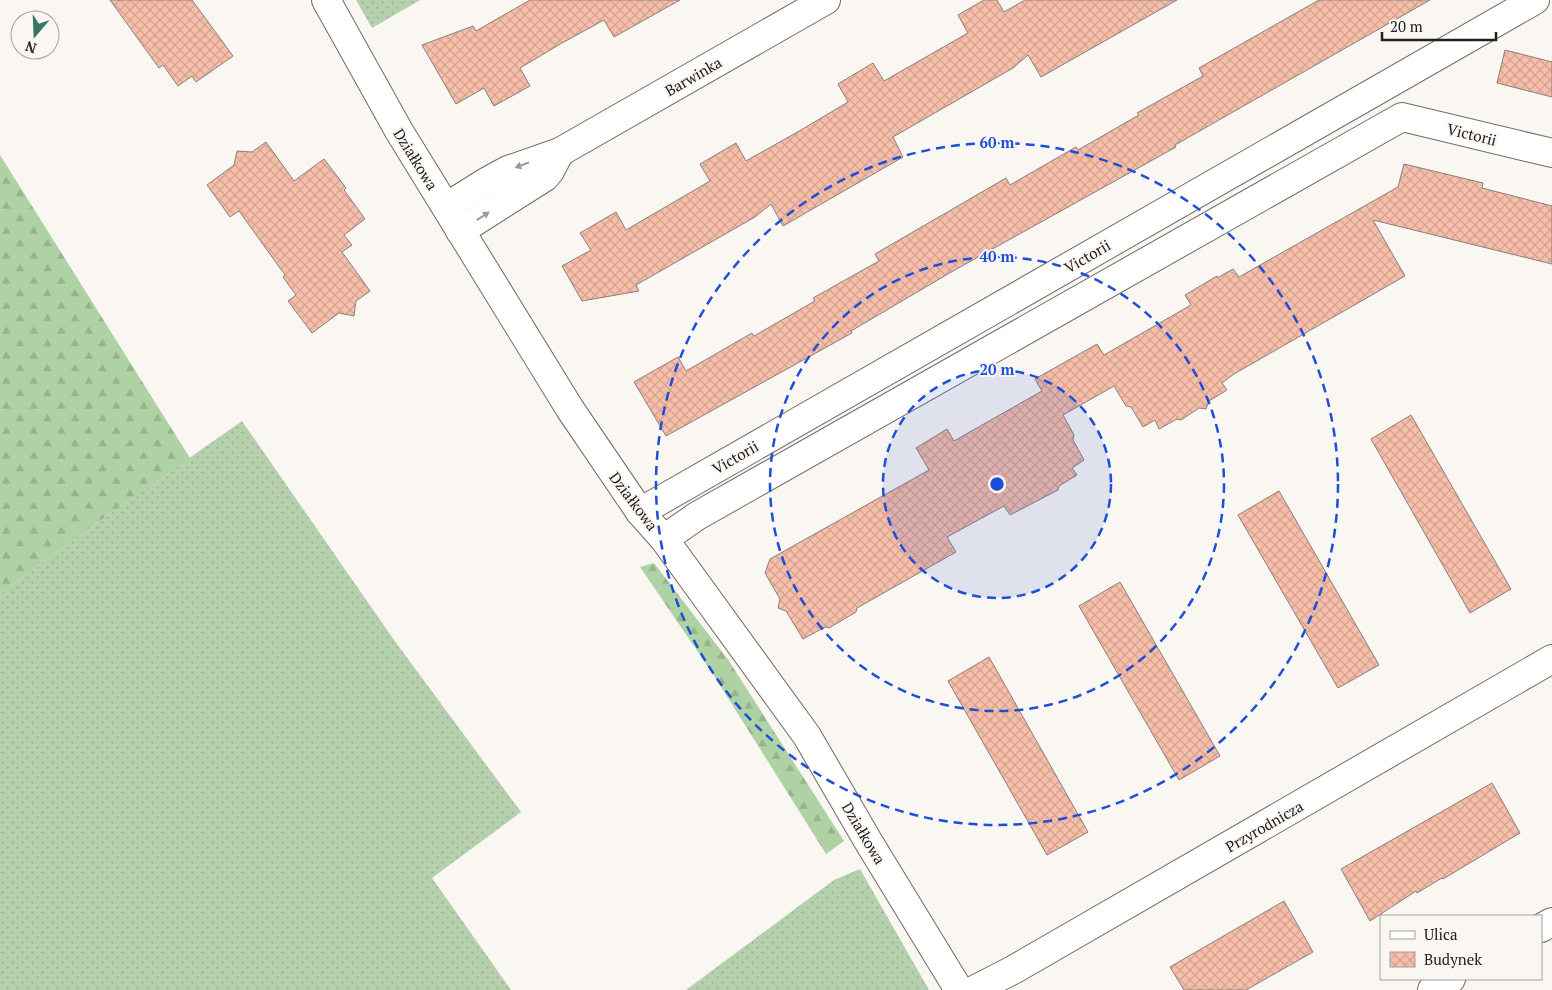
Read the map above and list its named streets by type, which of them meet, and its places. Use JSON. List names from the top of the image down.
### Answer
{
  "streets": {
    "street": [
      "Barwinka",
      "Victorii",
      "Działkowa",
      "Przyrodnicza"
    ]
  },
  "crossings": [
    ["Barwinka", "Działkowa"],
    ["Victorii", "Działkowa"]
  ],
  "legend": ["Ulica", "Budynek"],
  "scale_bar": "20 m",
  "north": "bottom",
  "rings": ["60 m", "40 m", "20 m"]
}
